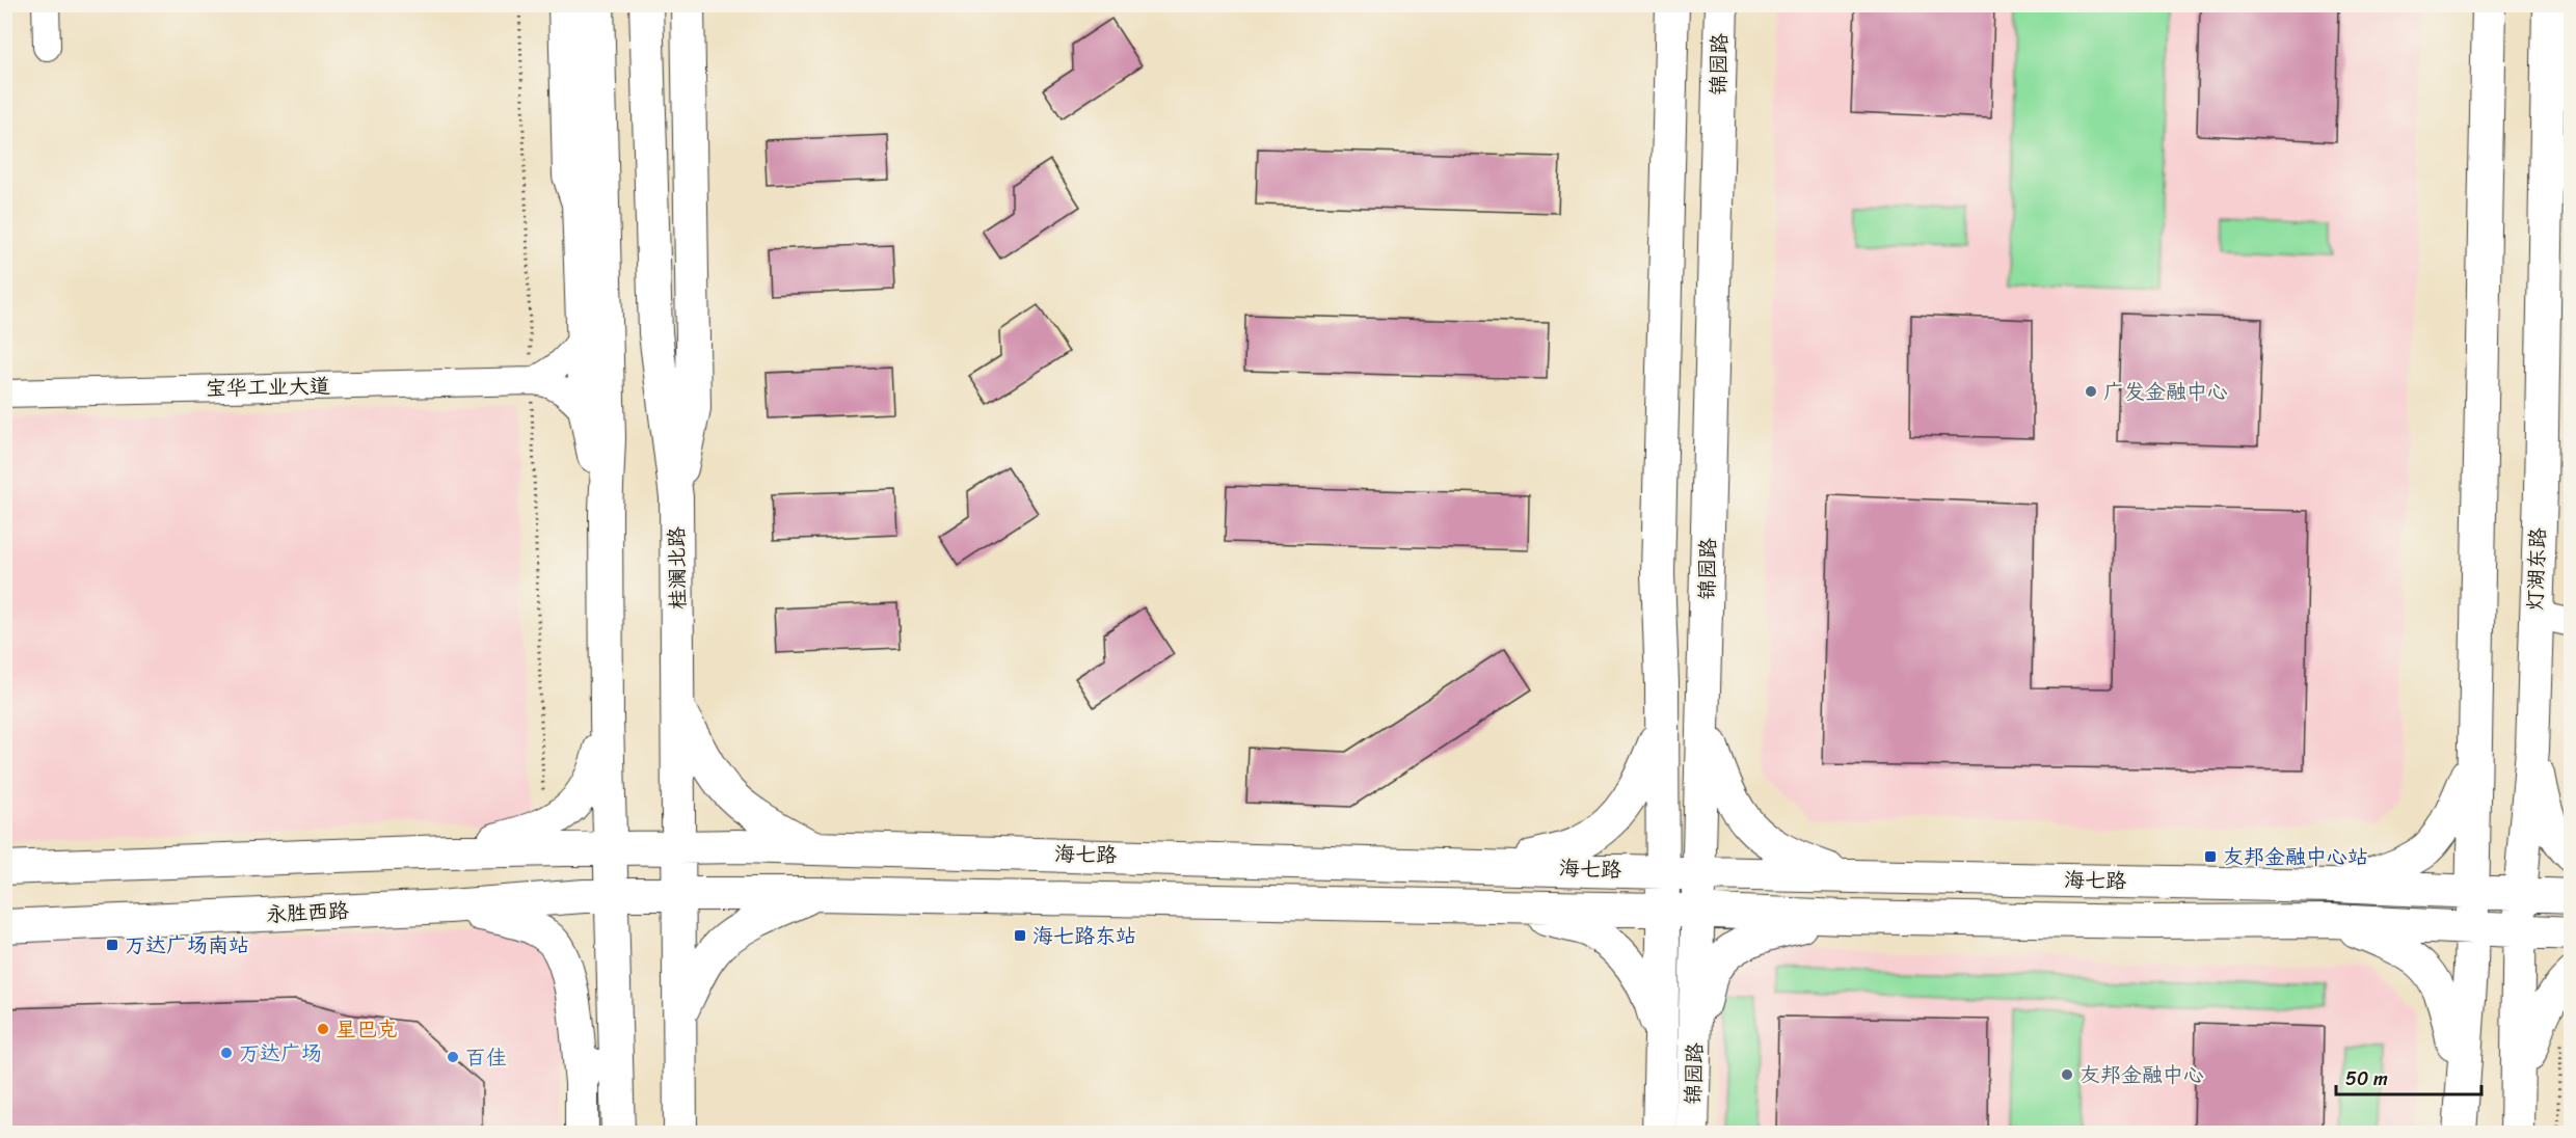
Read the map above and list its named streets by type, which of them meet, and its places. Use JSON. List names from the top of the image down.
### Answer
{
  "streets": {
    "main road": [
      "锦园路",
      "桂澜北路",
      "灯湖东路",
      "海七路",
      "永胜西路"
    ],
    "street": ["宝华工业大道"]
  },
  "crossings": [
    ["锦园路", "海七路"],
    ["桂澜北路", "海七路"],
    ["桂澜北路", "永胜西路"],
    ["灯湖东路", "海七路"]
  ],
  "places": {
    "other": [
      "广发金融中心",
      "星巴克",
      "万达广场",
      "百佳",
      "友邦金融中心"
    ],
    "transit": ["友邦金融中心站", "海七路东站", "万达广场南站"]
  },
  "scale_bar": "50 m"
}
